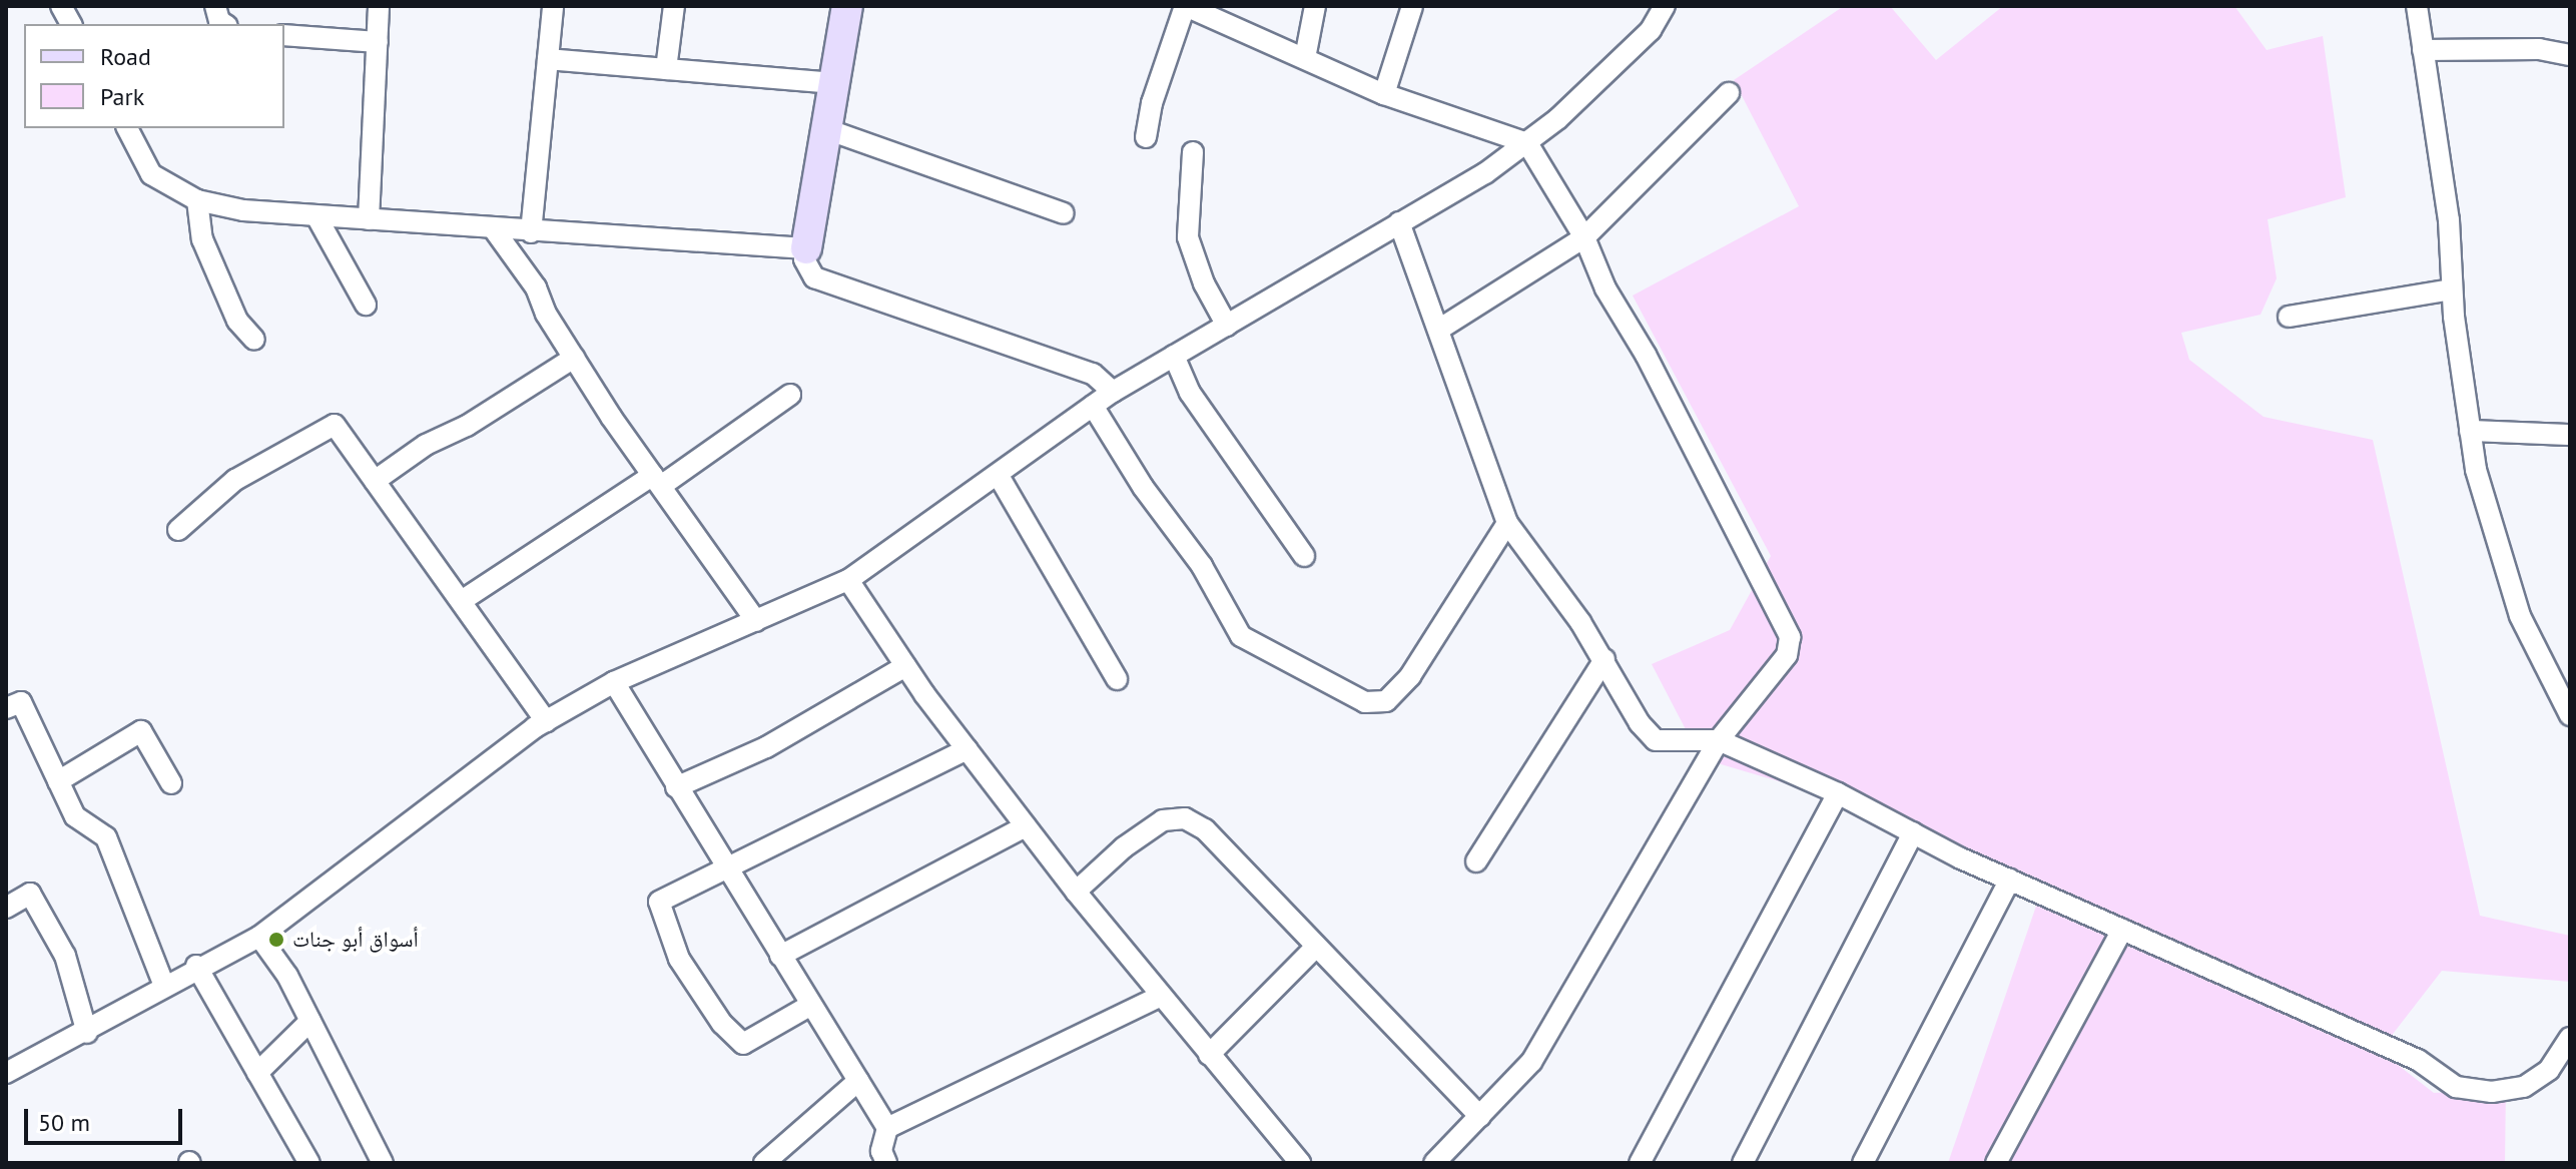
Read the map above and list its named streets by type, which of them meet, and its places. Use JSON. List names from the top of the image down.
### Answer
{
  "places": ["أسواق أبو جنات"],
  "legend": ["Road", "Park"],
  "scale_bar": "50 m"
}
